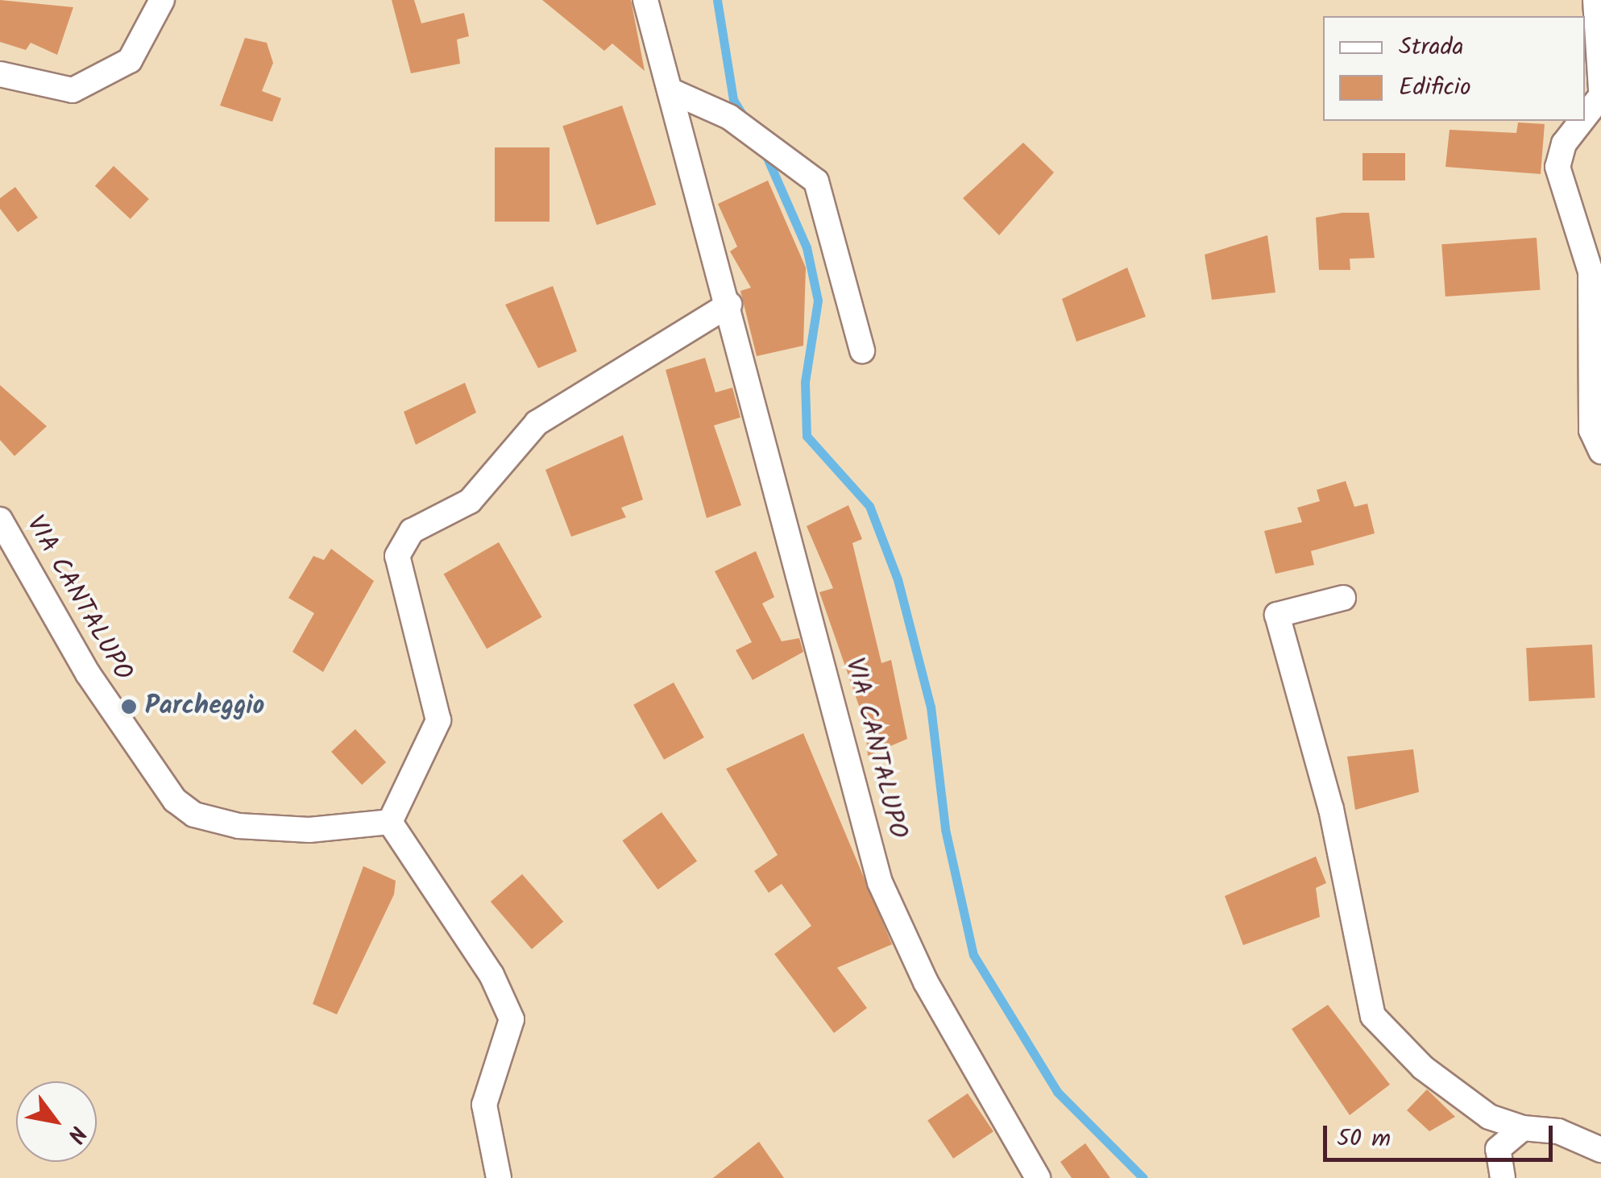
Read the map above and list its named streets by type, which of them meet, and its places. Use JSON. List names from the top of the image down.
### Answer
{
  "streets": {
    "street": ["VIA CANTALUPO"]
  },
  "places": ["Parcheggio"],
  "legend": ["Strada", "Edificio"],
  "scale_bar": "50 m",
  "north": "bottom right"
}
